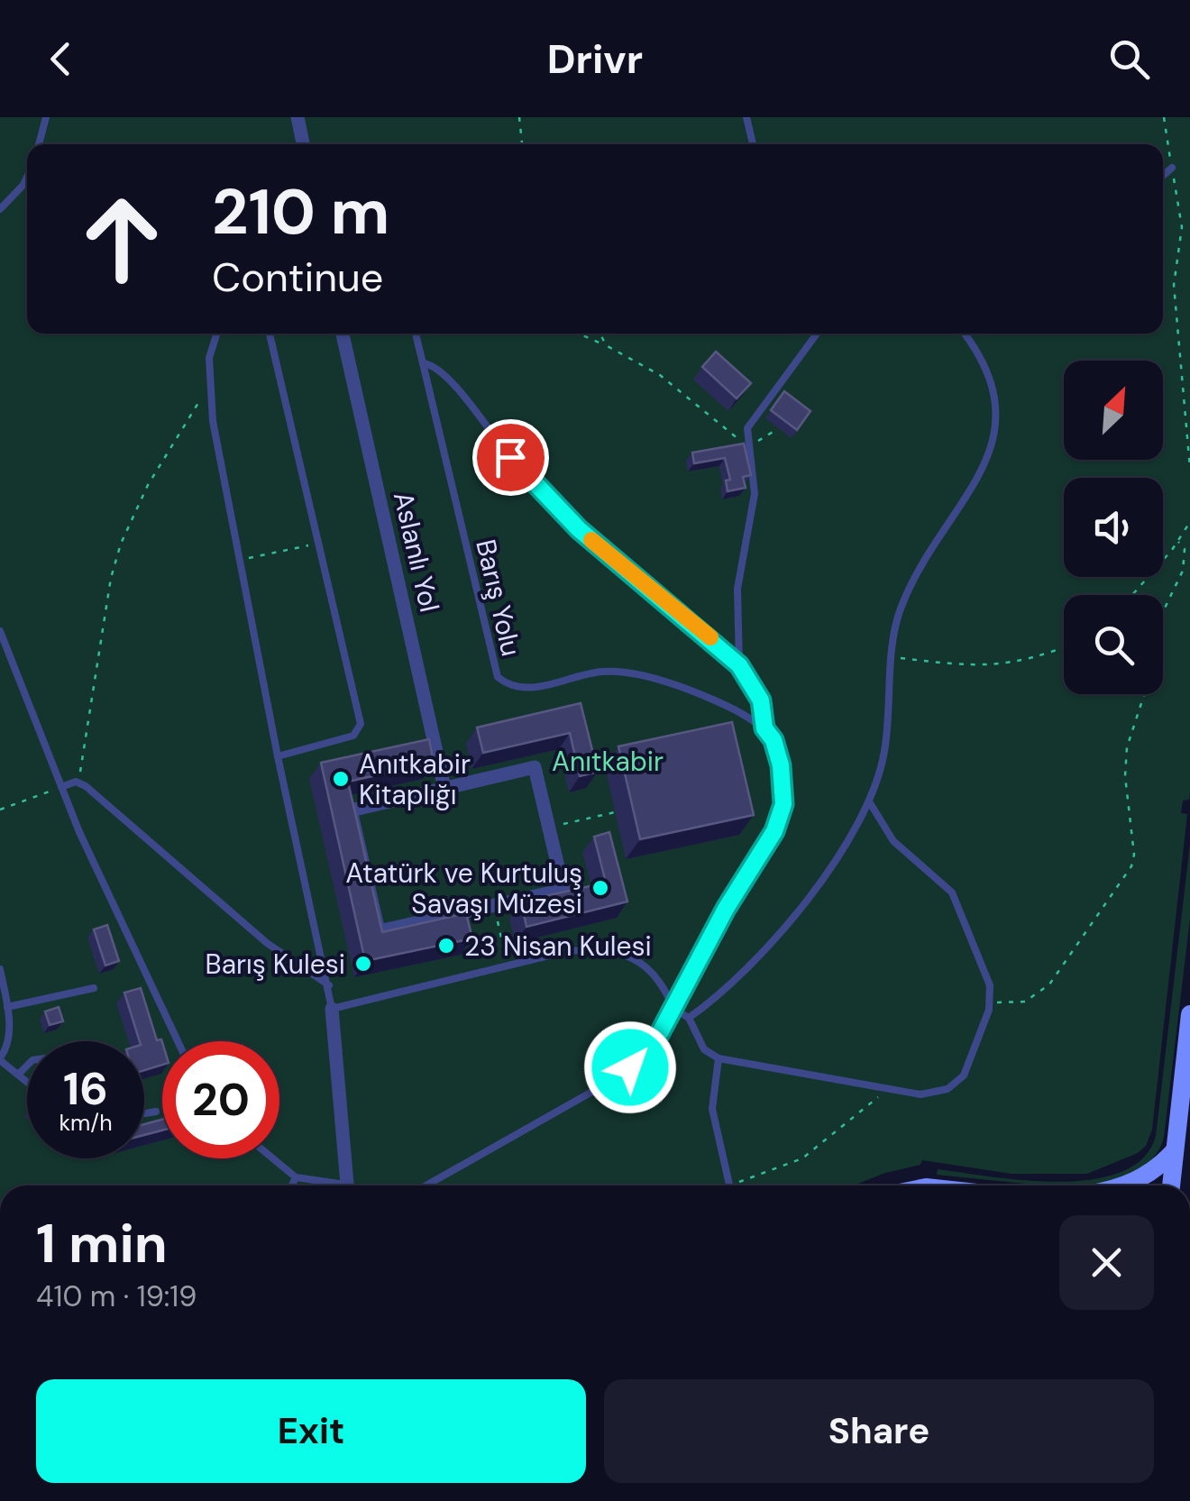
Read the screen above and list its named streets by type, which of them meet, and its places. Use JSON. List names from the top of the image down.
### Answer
{
  "streets": {
    "street": ["Aslanlı Yol"],
    "lane": ["Barış Yolu"]
  },
  "parks": ["Anıtkabir"],
  "places": [
    "Anıtkabir Kitaplığı",
    "Atatürk ve Kurtuluş Savaşı Müzesi",
    "23 Nisan Kulesi",
    "Barış Kulesi"
  ],
  "north": "top right",
  "page": {
    "header": "Drivr",
    "turn": ["210 m", "Continue"],
    "speed": "16 km/h",
    "limit": "20",
    "heading": ["1 min", "410 m · 19:19"],
    "buttons": ["Exit", "Share"]
  }
}
